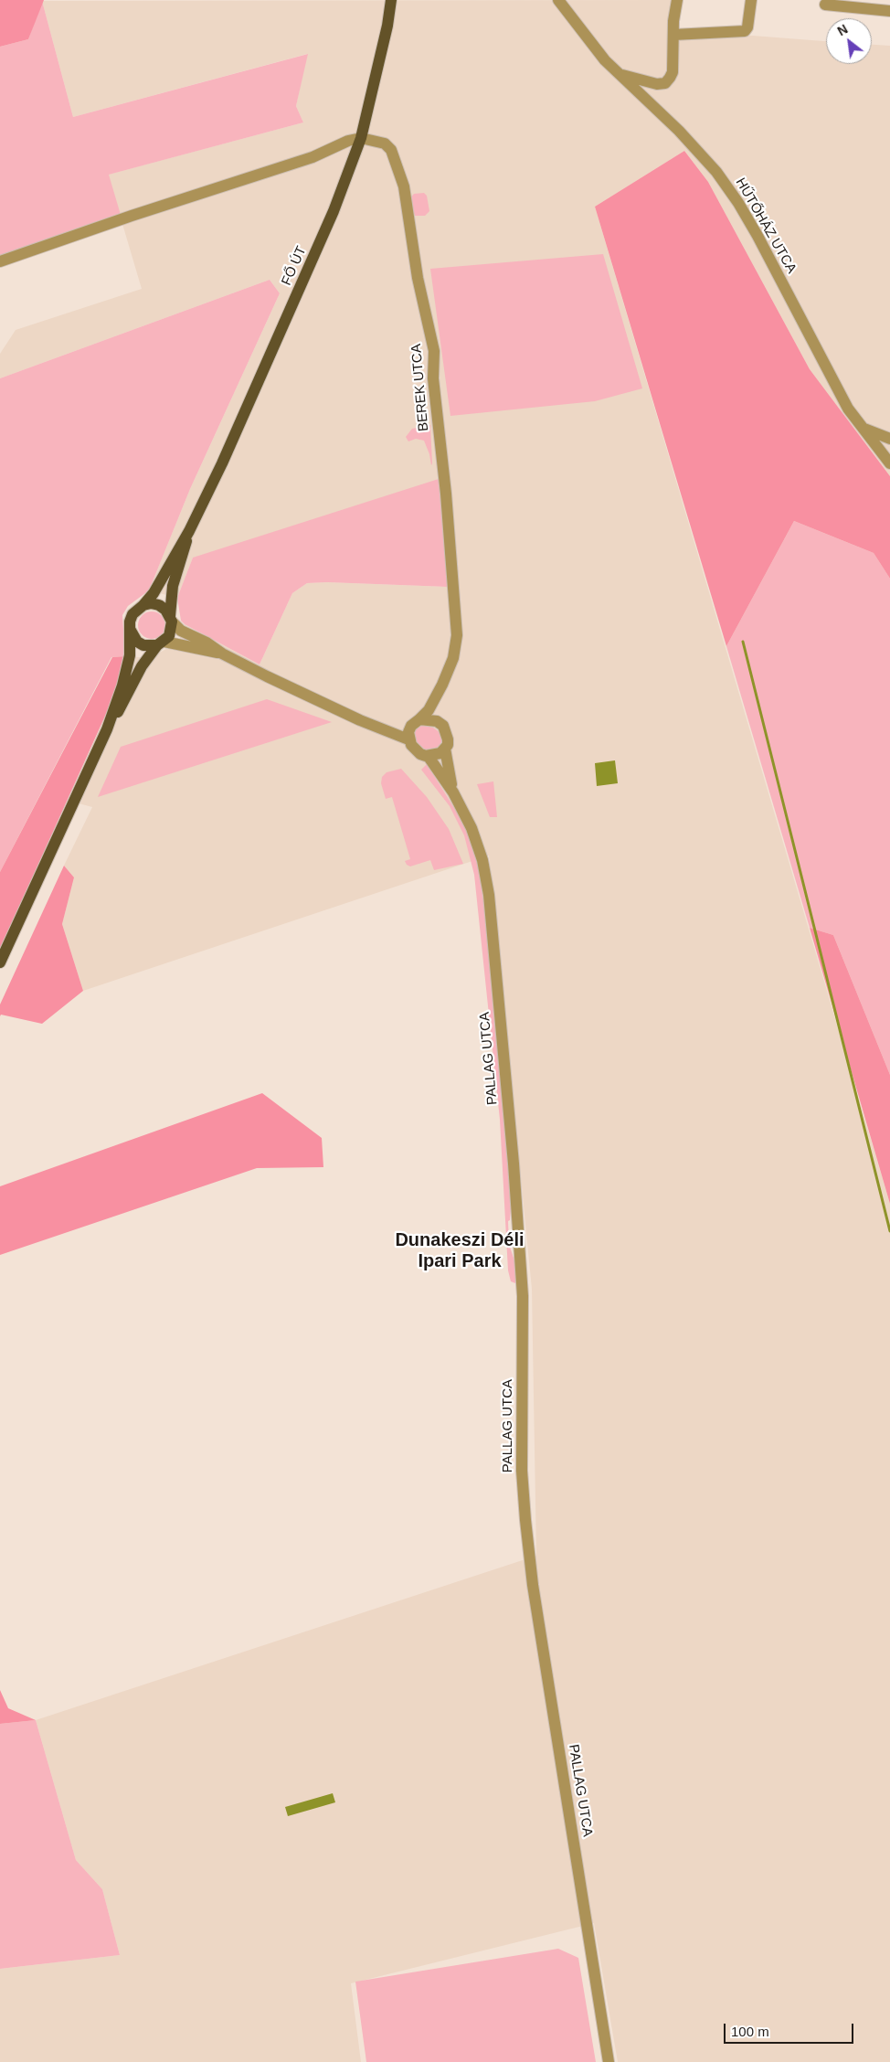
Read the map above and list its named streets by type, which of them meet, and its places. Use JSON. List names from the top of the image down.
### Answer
{
  "streets": {
    "main road": ["FŐ ÚT"],
    "street": ["HŰTŐHÁZ UTCA", "BEREK UTCA", "PALLAG UTCA"]
  },
  "crossings": [
    ["FŐ ÚT", "BEREK UTCA"],
    ["BEREK UTCA", "PALLAG UTCA"]
  ],
  "districts": ["Dunakeszi Déli Ipari Park"],
  "scale_bar": "100 m",
  "north": "top left"
}
